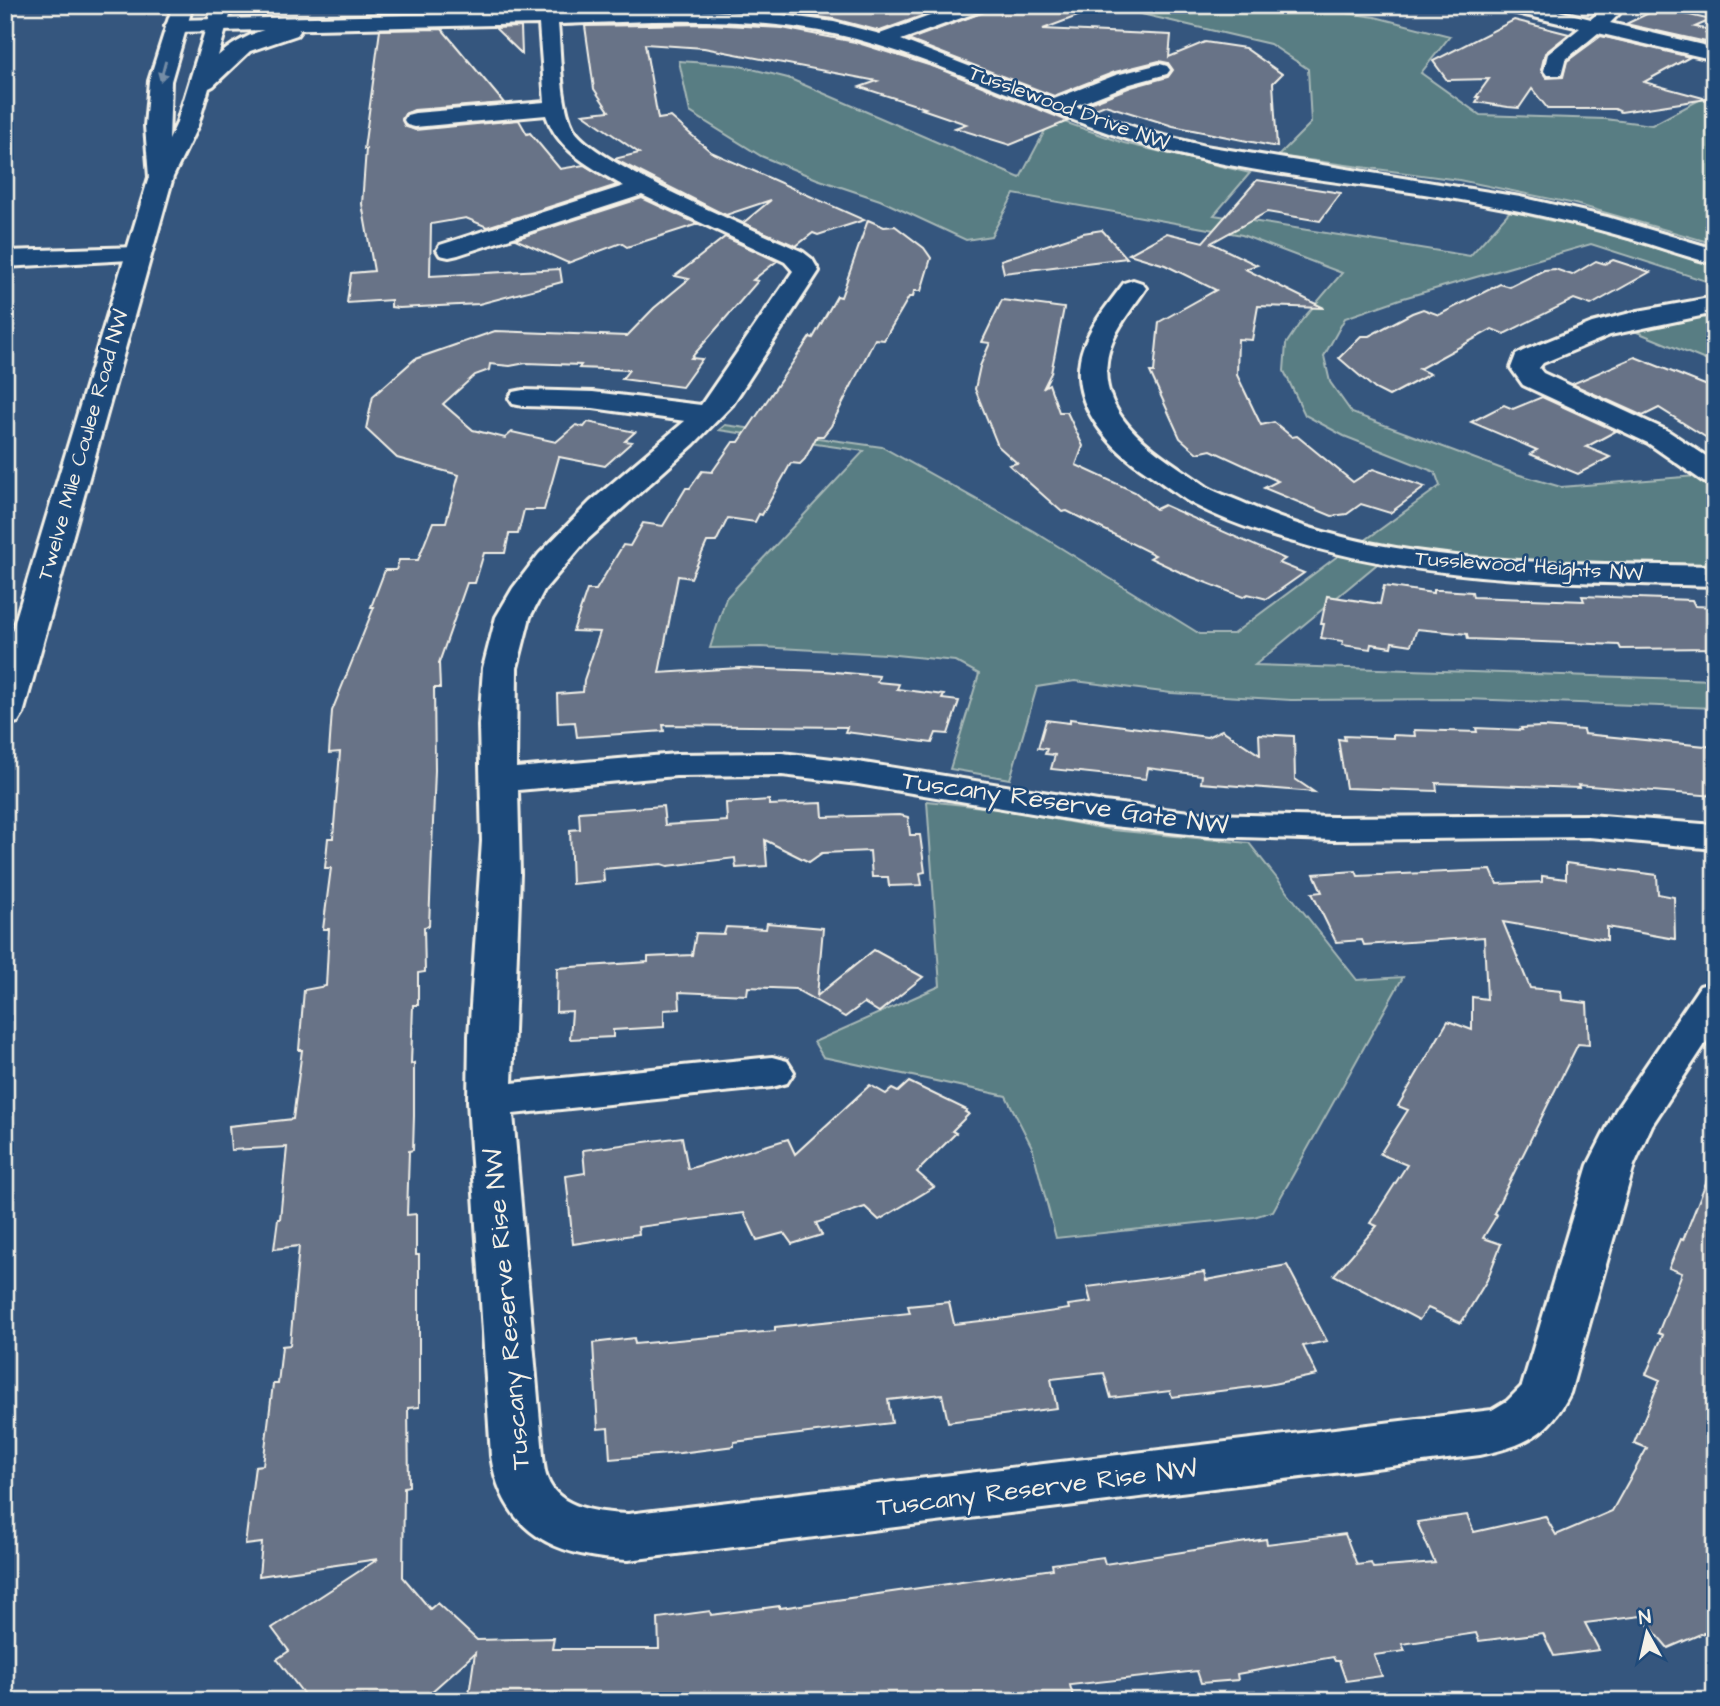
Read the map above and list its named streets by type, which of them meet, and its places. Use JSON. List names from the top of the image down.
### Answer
{
  "streets": {
    "street": [
      "Tusslewood Drive NW",
      "Twelve Mile Coulee Road NW",
      "Tusslewood Heights NW",
      "Tuscany Reserve Gate NW",
      "Tuscany Reserve Rise NW"
    ]
  },
  "crossings": [
    ["Tusslewood Drive NW", "Twelve Mile Coulee Road NW"],
    ["Tusslewood Drive NW", "Tuscany Reserve Rise NW"],
    ["Tuscany Reserve Gate NW", "Tuscany Reserve Rise NW"]
  ],
  "north": "top"
}
